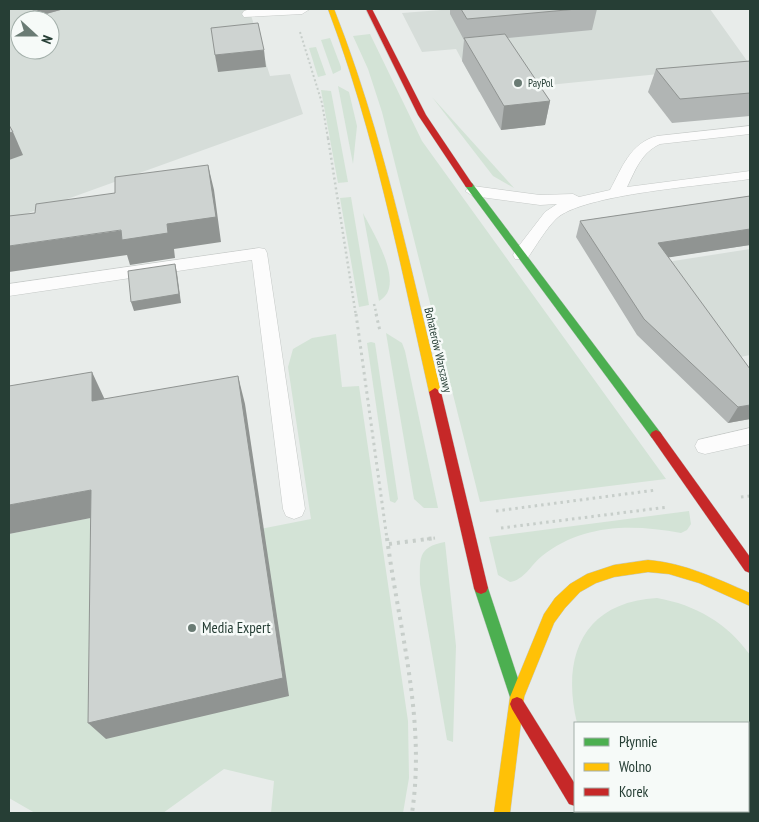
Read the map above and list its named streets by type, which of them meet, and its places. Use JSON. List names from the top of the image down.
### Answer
{
  "streets": {
    "street": ["Bohaterów Warszawy"]
  },
  "places": ["PayPol", "Media Expert"],
  "legend": ["Płynnie", "Wolno", "Korek"],
  "north": "right"
}
